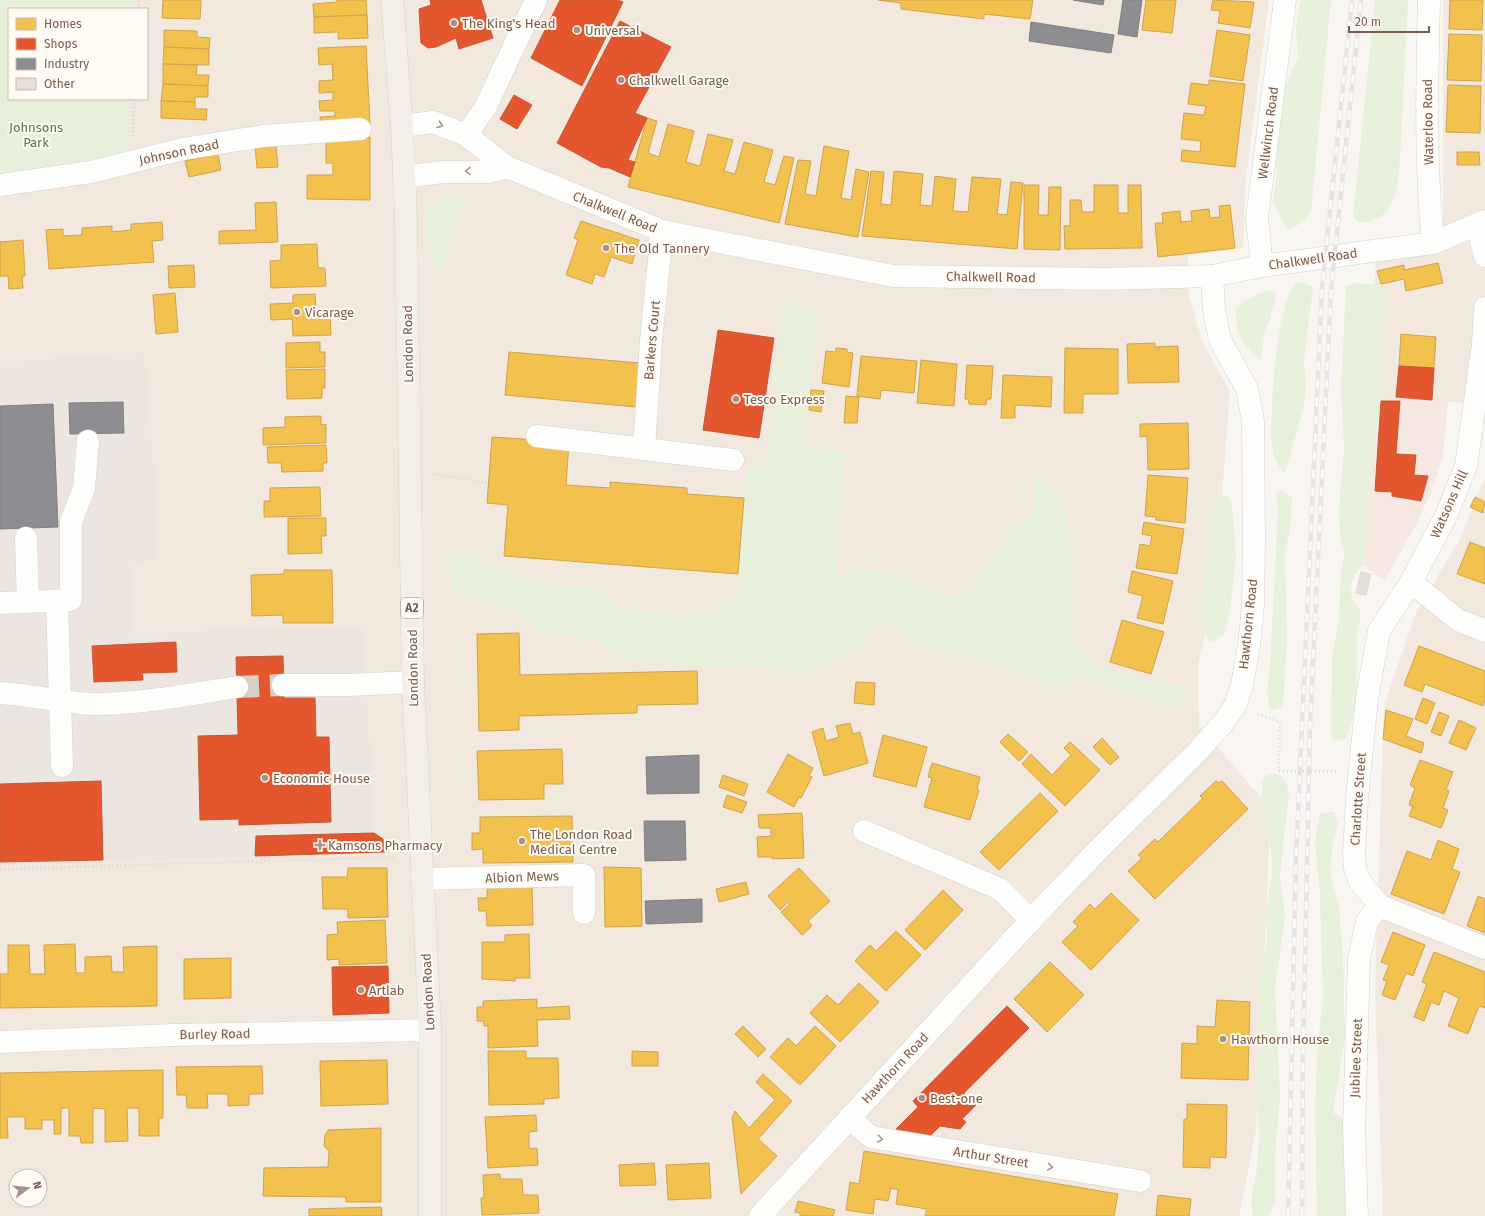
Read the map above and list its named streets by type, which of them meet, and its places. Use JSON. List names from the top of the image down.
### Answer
{
  "streets": {
    "main road": ["London Road", "A2"],
    "street": [
      "Waterloo Road",
      "Wellwinch Road",
      "Johnson Road",
      "Chalkwell Road",
      "Barkers Court",
      "Watsons Hill",
      "Hawthorn Road",
      "Charlotte Street",
      "Albion Mews",
      "Burley Road",
      "Jubilee Street",
      "Arthur Street"
    ]
  },
  "crossings": [
    ["Waterloo Road", "Chalkwell Road"],
    ["Wellwinch Road", "Chalkwell Road"],
    ["Chalkwell Road", "Barkers Court"],
    ["Chalkwell Road", "London Road"],
    ["Chalkwell Road", "Hawthorn Road"],
    ["London Road", "Albion Mews"],
    ["London Road", "Burley Road"],
    ["Watsons Hill", "Charlotte Street"],
    ["Hawthorn Road", "Arthur Street"],
    ["Charlotte Street", "Jubilee Street"]
  ],
  "one_way": ["Arthur Street"],
  "parks": ["Johnsons Park"],
  "places": {
    "other": [
      "The King's Head",
      "Universal",
      "Chalkwell Garage",
      "The Old Tannery",
      "Vicarage",
      "Tesco Express",
      "Economic House",
      "The London Road Medical Centre",
      "Artlab",
      "Hawthorn House",
      "Best-one"
    ],
    "health": ["Kamsons Pharmacy"]
  },
  "legend": [
    "Homes",
    "Shops",
    "Industry",
    "Other"
  ],
  "scale_bar": "20 m",
  "north": "right"
}
